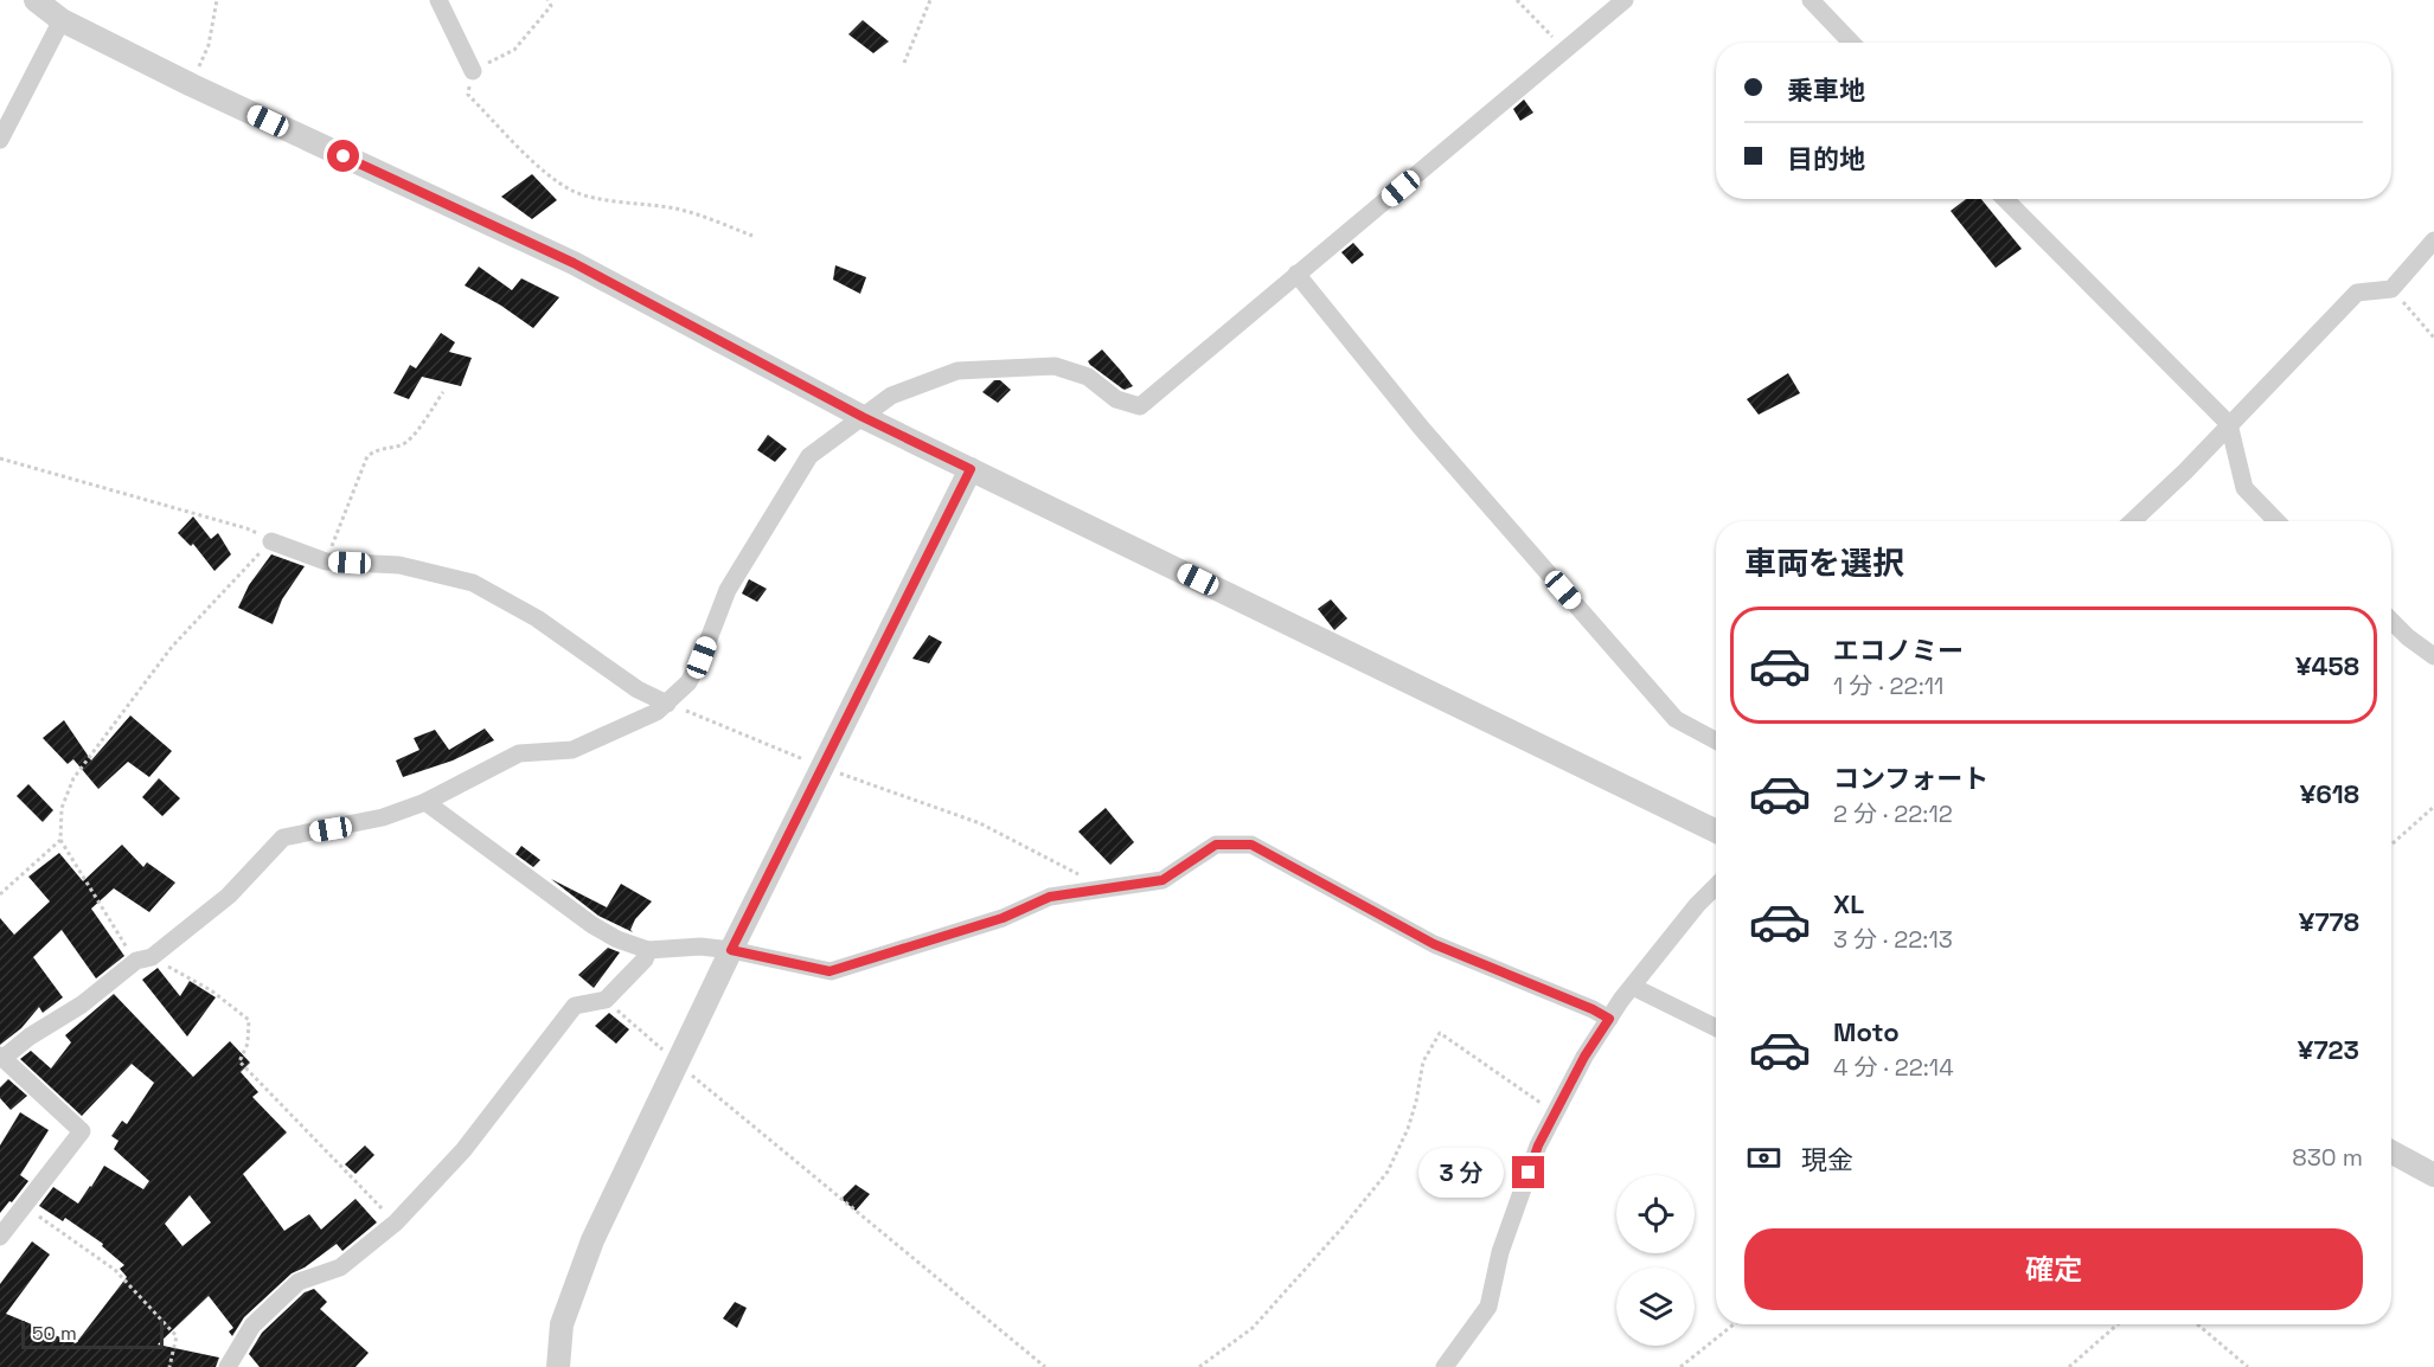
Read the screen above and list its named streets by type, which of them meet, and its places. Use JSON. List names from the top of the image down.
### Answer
{
  "scale_bar": "50 m",
  "page": {
    "banner": ["乗車地", "目的地"],
    "heading": "車両を選択",
    "list": [
      {
        "name": "エコノミー",
        "note": "1 分 · 22:11",
        "value": "¥458"
      },
      {
        "name": "コンフォート",
        "note": "2 分 · 22:12",
        "value": "¥618"
      },
      {
        "name": "XL",
        "note": "3 分 · 22:13",
        "value": "¥778"
      },
      {
        "name": "Moto",
        "note": "4 分 · 22:14",
        "value": "¥723"
      }
    ],
    "pay": ["現金", "830 m"],
    "bubble": "3 分",
    "buttons": "確定",
    "scale": "50 m"
  }
}
